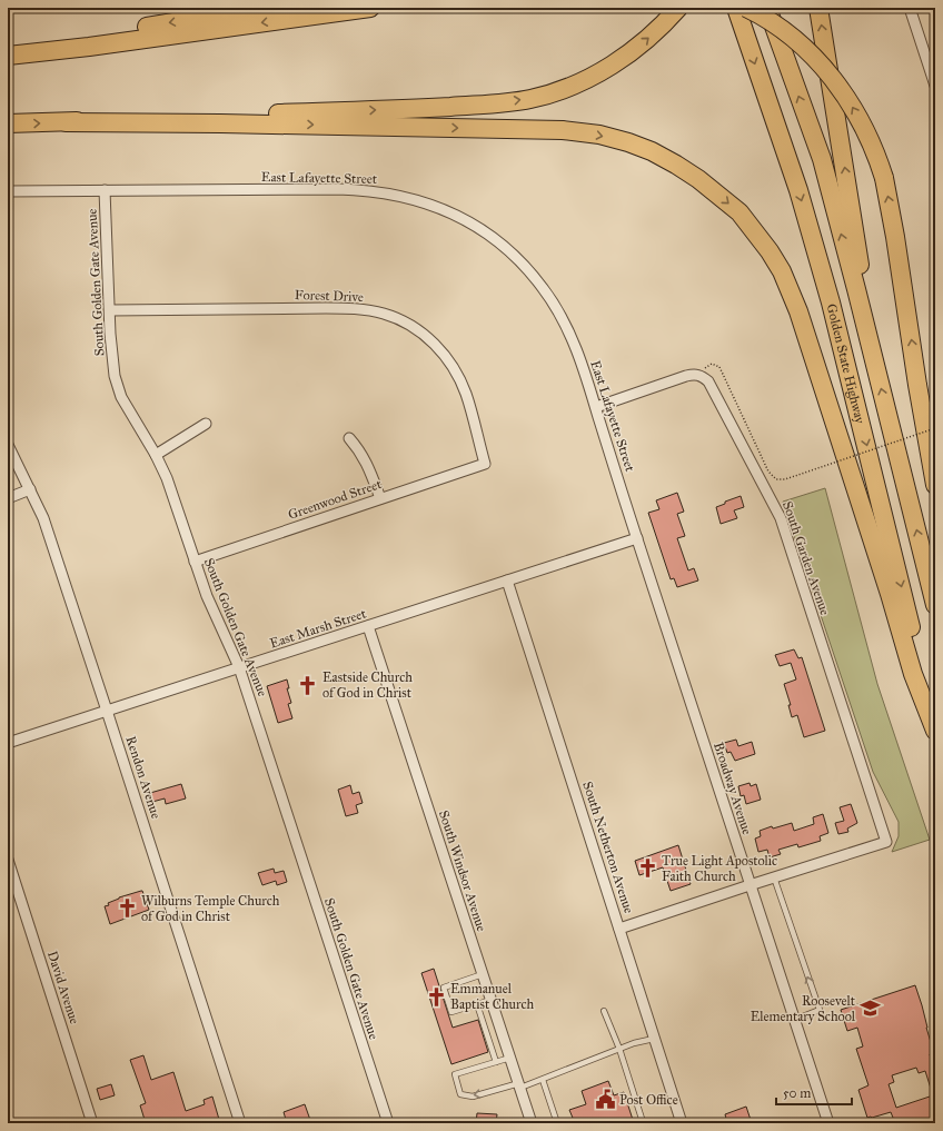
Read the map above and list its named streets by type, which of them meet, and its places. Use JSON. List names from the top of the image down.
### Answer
{
  "streets": {
    "highway": ["Golden State Highway"],
    "street": [
      "East Lafayette Street",
      "South Golden Gate Avenue",
      "Forest Drive",
      "Greenwood Street",
      "South Garden Avenue",
      "East Marsh Street",
      "Rendon Avenue",
      "Broadway Avenue",
      "South Netherton Avenue",
      "South Windsor Avenue",
      "David Avenue"
    ]
  },
  "crossings": [
    ["East Lafayette Street", "South Golden Gate Avenue"],
    ["East Lafayette Street", "South Garden Avenue"],
    ["East Lafayette Street", "East Marsh Street"],
    ["East Lafayette Street", "Broadway Avenue"],
    ["South Golden Gate Avenue", "Forest Drive"],
    ["South Golden Gate Avenue", "Greenwood Street"],
    ["South Golden Gate Avenue", "East Marsh Street"],
    ["Forest Drive", "Greenwood Street"],
    ["East Marsh Street", "Rendon Avenue"],
    ["East Marsh Street", "Broadway Avenue"],
    ["East Marsh Street", "South Netherton Avenue"],
    ["East Marsh Street", "South Windsor Avenue"]
  ],
  "places": {
    "church": [
      "Eastside Church of God in Christ",
      "True Light Apostolic Faith Church",
      "Wilburns Temple Church of God in Christ",
      "Emmanuel Baptist Church"
    ],
    "school or university": ["Roosevelt Elementary School"],
    "public building": ["Post Office"]
  },
  "scale_bar": "50 m"
}
